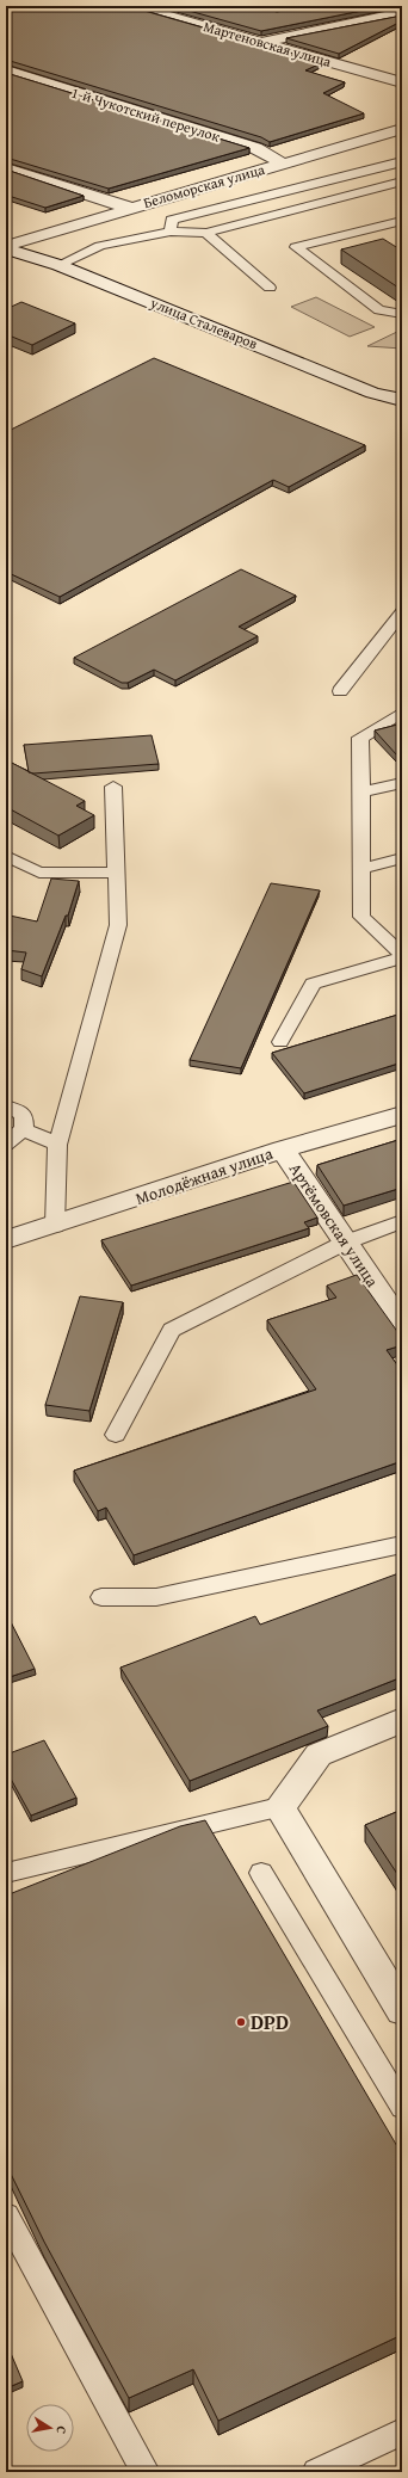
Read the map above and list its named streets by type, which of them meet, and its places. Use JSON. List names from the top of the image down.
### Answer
{
  "streets": {
    "street": [
      "Мартеновская улица",
      "1-й Чукотский переулок",
      "Беломорская улица",
      "улица Сталеваров",
      "Молодёжная улица",
      "Артёмовская улица"
    ]
  },
  "crossings": [
    ["1-й Чукотский переулок", "Беломорская улица"],
    ["Беломорская улица", "улица Сталеваров"],
    ["Молодёжная улица", "Артёмовская улица"]
  ],
  "places": ["DPD"],
  "north": "right"
}
